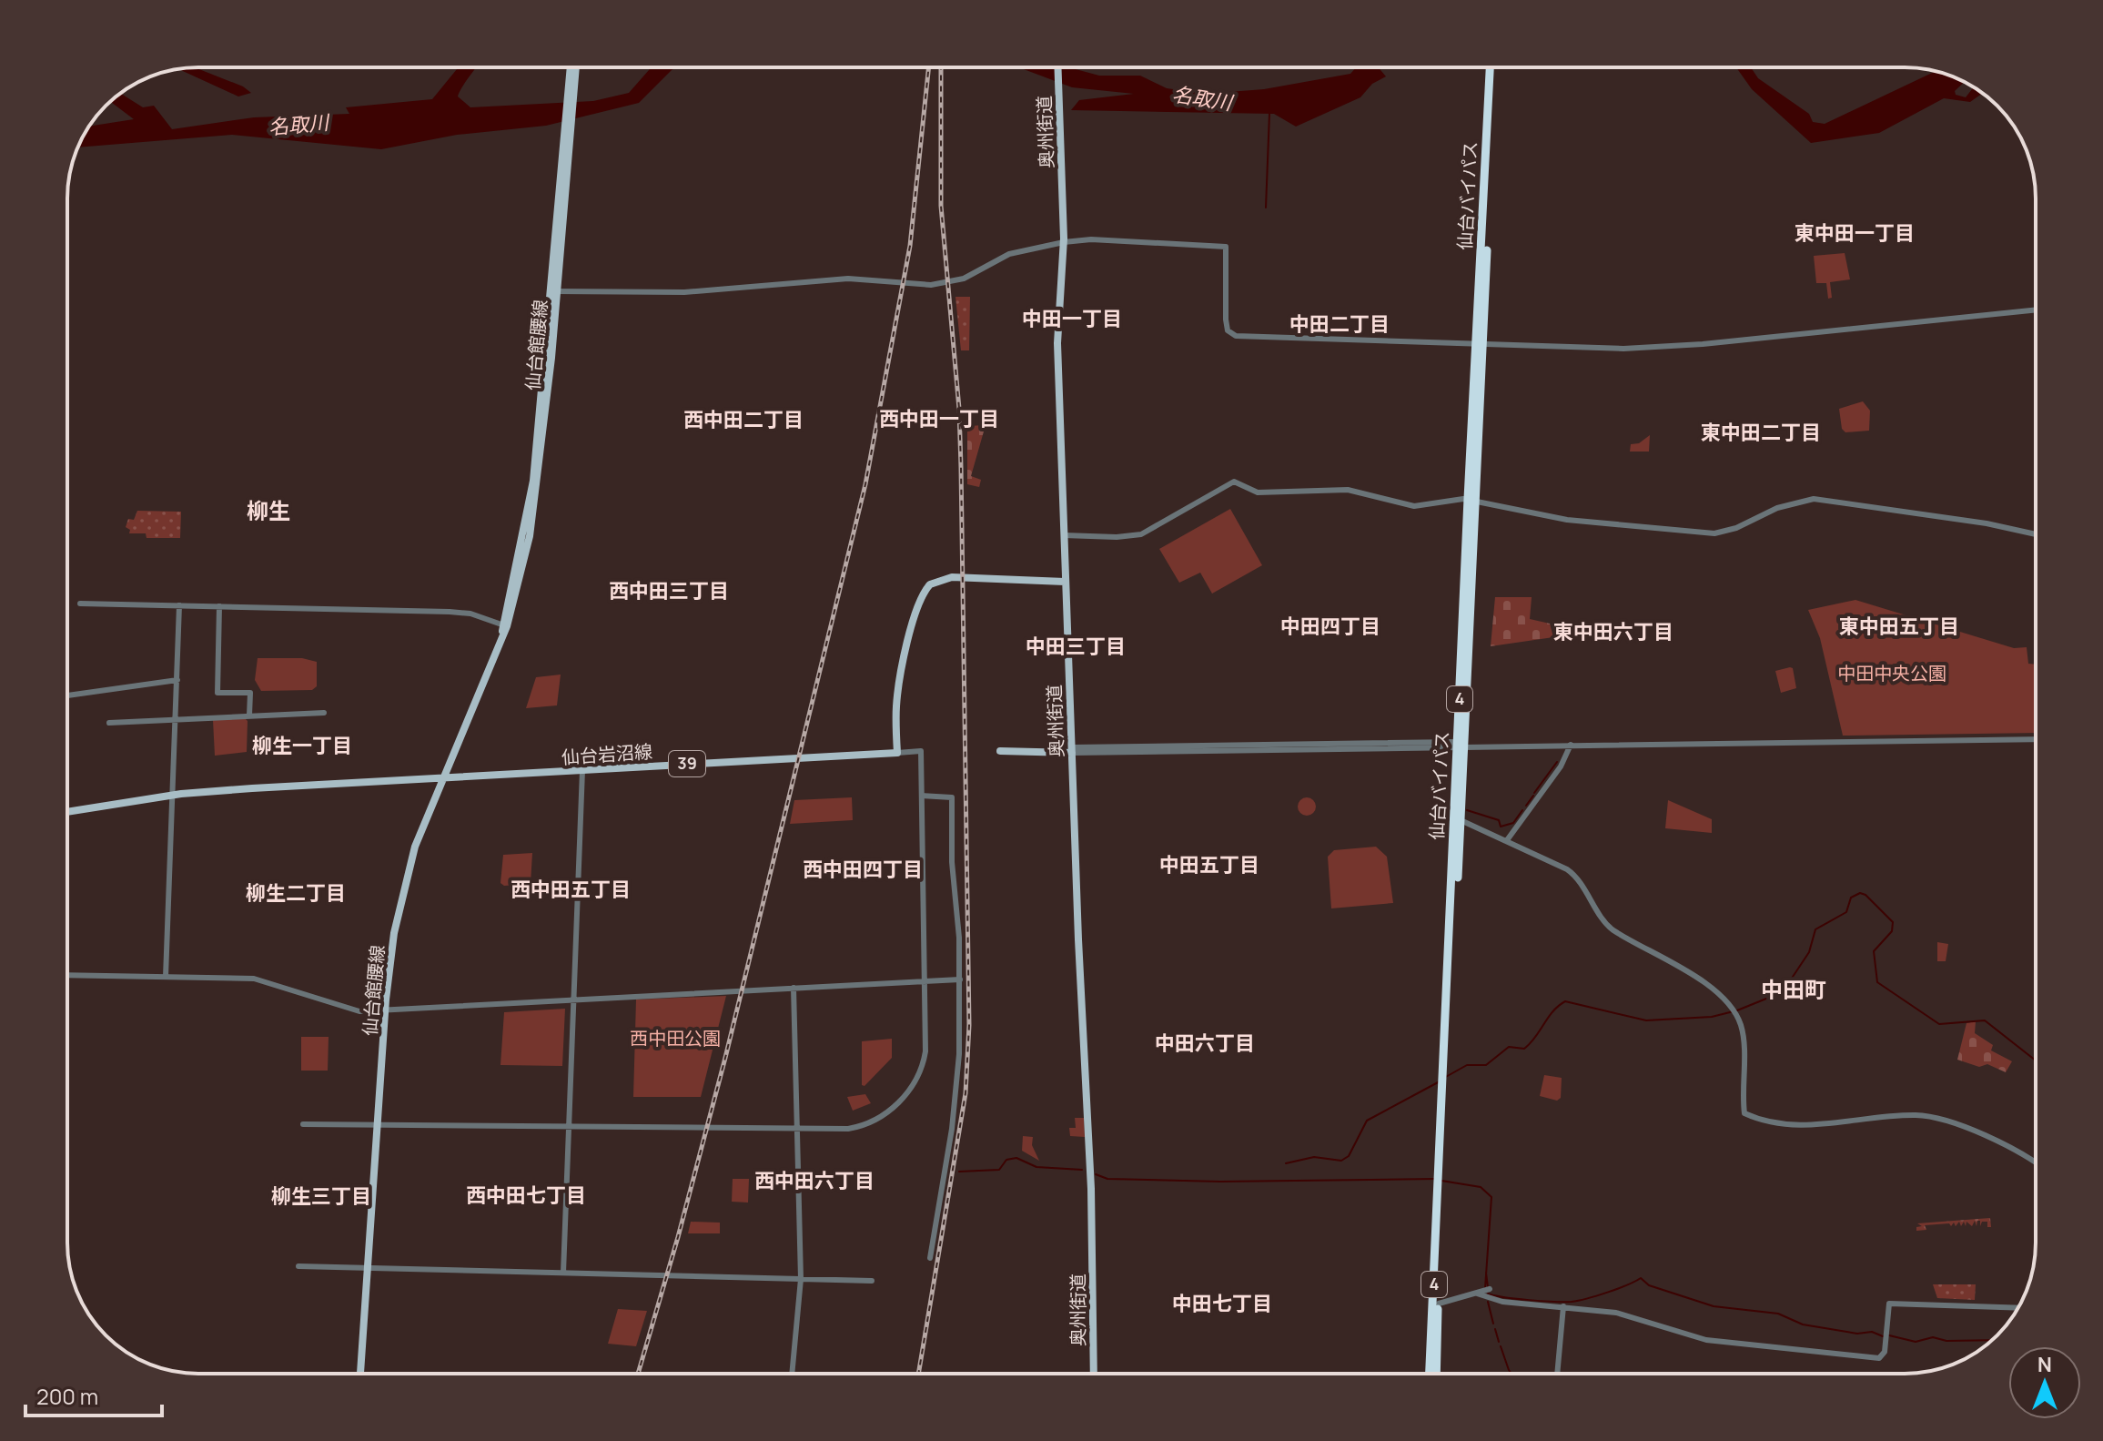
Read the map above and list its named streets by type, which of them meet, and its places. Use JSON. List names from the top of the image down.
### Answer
{
  "streets": {
    "highway": ["仙台バイパス", "4"],
    "main road": [
      "奥州街道",
      "仙台館腰線",
      "仙台岩沼線",
      "39"
    ]
  },
  "crossings": [
    ["仙台館腰線", "仙台岩沼線"]
  ],
  "districts": [
    "東中田一丁目",
    "中田一丁目",
    "中田二丁目",
    "西中田一丁目",
    "西中田二丁目",
    "東中田二丁目",
    "柳生",
    "西中田三丁目",
    "中田四丁目",
    "東中田五丁目",
    "東中田六丁目",
    "中田三丁目",
    "柳生一丁目",
    "中田五丁目",
    "西中田四丁目",
    "西中田五丁目",
    "柳生二丁目",
    "中田町",
    "中田六丁目",
    "西中田六丁目",
    "西中田七丁目",
    "柳生三丁目",
    "中田七丁目"
  ],
  "water": ["名取川"],
  "parks": ["中田中央公園", "西中田公園"],
  "scale_bar": "200 m",
  "north": "top"
}
